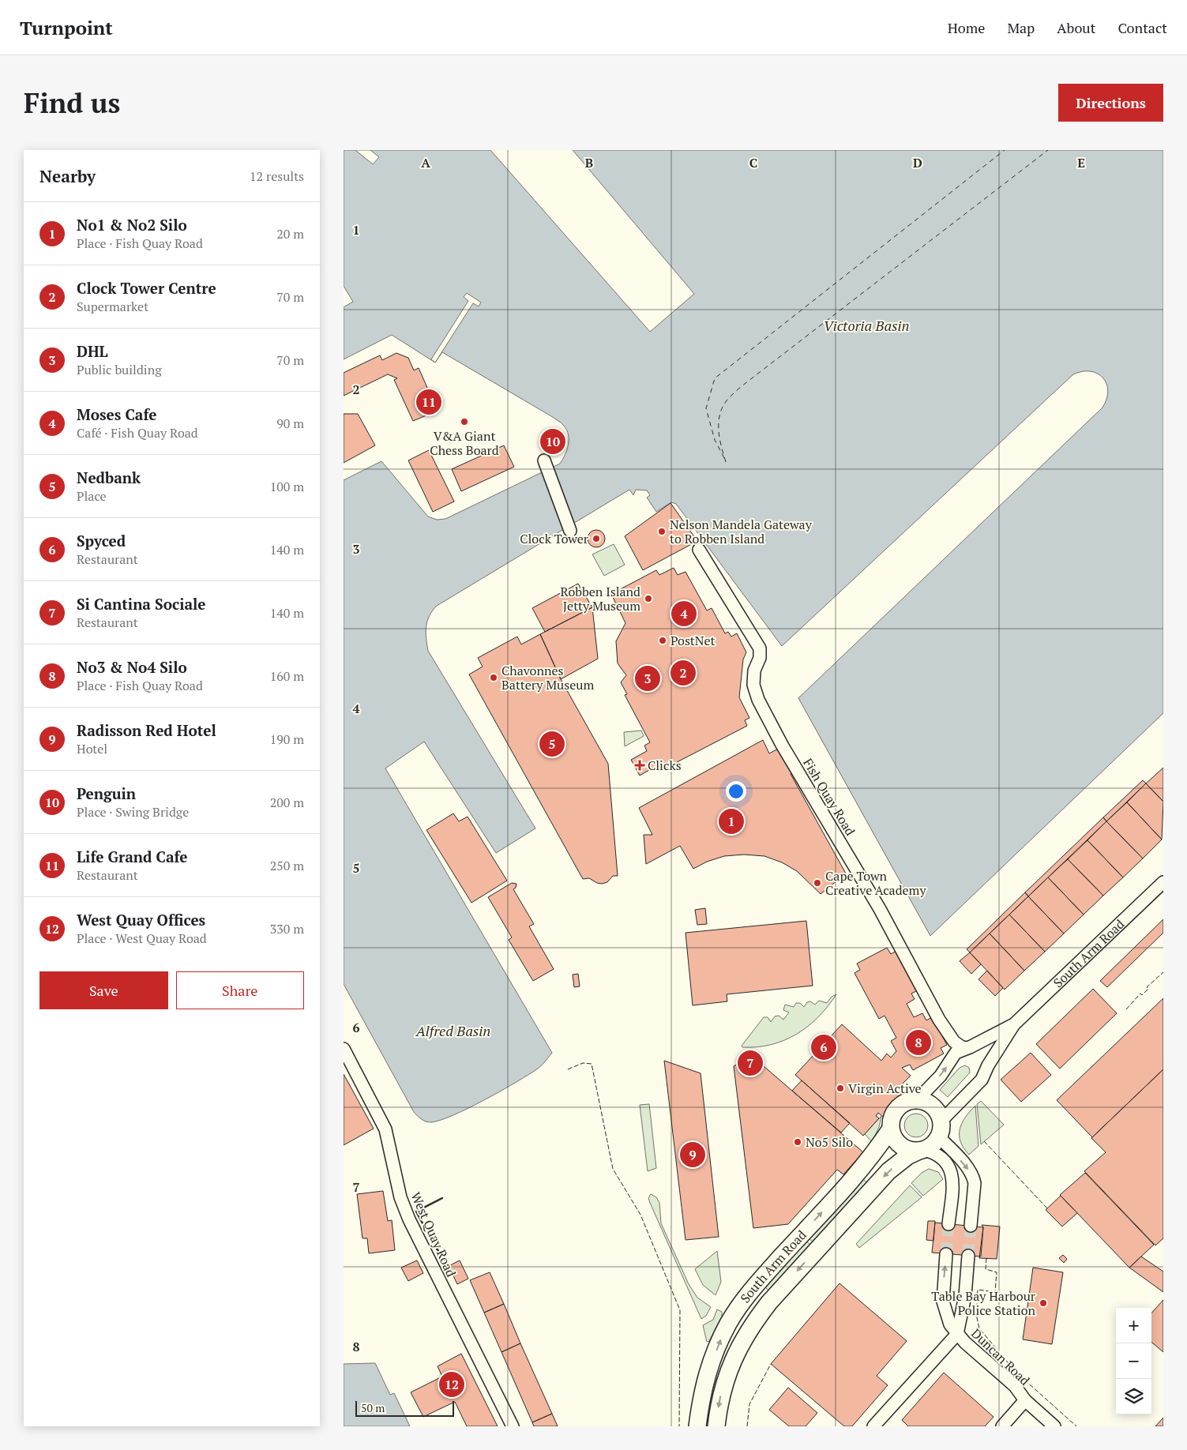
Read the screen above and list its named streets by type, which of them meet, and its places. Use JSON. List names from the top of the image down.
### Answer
{
  "streets": {
    "street": [
      "Fish Quay Road",
      "South Arm Road",
      "West Quay Road",
      "Duncan Road"
    ]
  },
  "crossings": [
    ["Fish Quay Road", "South Arm Road"]
  ],
  "water": ["Victoria Basin", "Alfred Basin"],
  "places": {
    "other": [
      "V&A Giant Chess Board",
      "Nelson Mandela Gateway to Robben Island",
      "Clock Tower",
      "Robben Island Jetty Museum",
      "PostNet",
      "Chavonnes Battery Museum",
      "Cape Town Creative Academy",
      "Virgin Active",
      "No5 Silo",
      "Table Bay Harbour Police Station"
    ],
    "health": ["Clicks"]
  },
  "scale_bar": "50 m",
  "page": {
    "header": "Turnpoint",
    "nav": [
      "Home",
      "Map",
      "About",
      "Contact"
    ],
    "buttons": [
      "Directions",
      ["Save", "Share"]
    ],
    "title": "Find us",
    "heading": ["Nearby", "12 results"],
    "list": [
      {
        "mark": "1",
        "name": "No1 & No2 Silo",
        "note": "Place · Fish Quay Road",
        "value": "20 m"
      },
      {
        "mark": "2",
        "name": "Clock Tower Centre",
        "note": "Supermarket",
        "value": "70 m"
      },
      {
        "mark": "3",
        "name": "DHL",
        "note": "Public building",
        "value": "70 m"
      },
      {
        "mark": "4",
        "name": "Moses Cafe",
        "note": "Café · Fish Quay Road",
        "value": "90 m"
      },
      {
        "mark": "5",
        "name": "Nedbank",
        "note": "Place",
        "value": "100 m"
      },
      {
        "mark": "6",
        "name": "Spyced",
        "note": "Restaurant",
        "value": "140 m"
      },
      {
        "mark": "7",
        "name": "Si Cantina Sociale",
        "note": "Restaurant",
        "value": "140 m"
      },
      {
        "mark": "8",
        "name": "No3 & No4 Silo",
        "note": "Place · Fish Quay Road",
        "value": "160 m"
      },
      {
        "mark": "9",
        "name": "Radisson Red Hotel",
        "note": "Hotel",
        "value": "190 m"
      },
      {
        "mark": "10",
        "name": "Penguin",
        "note": "Place · Swing Bridge",
        "value": "200 m"
      },
      {
        "mark": "11",
        "name": "Life Grand Cafe",
        "note": "Restaurant",
        "value": "250 m"
      },
      {
        "mark": "12",
        "name": "West Quay Offices",
        "note": "Place · West Quay Road",
        "value": "330 m"
      }
    ],
    "pins": [
      "11",
      "10",
      "4",
      "2",
      "3",
      "5",
      "1",
      "8",
      "6",
      "7",
      "9",
      "12"
    ],
    "map_buttons": ["+", "−"],
    "scale": "50 m"
  },
  "grid": {
    "columns": [
      "A",
      "B",
      "C",
      "D",
      "E"
    ],
    "rows": [
      "1",
      "2",
      "3",
      "4",
      "5",
      "6",
      "7",
      "8"
    ]
  }
}
